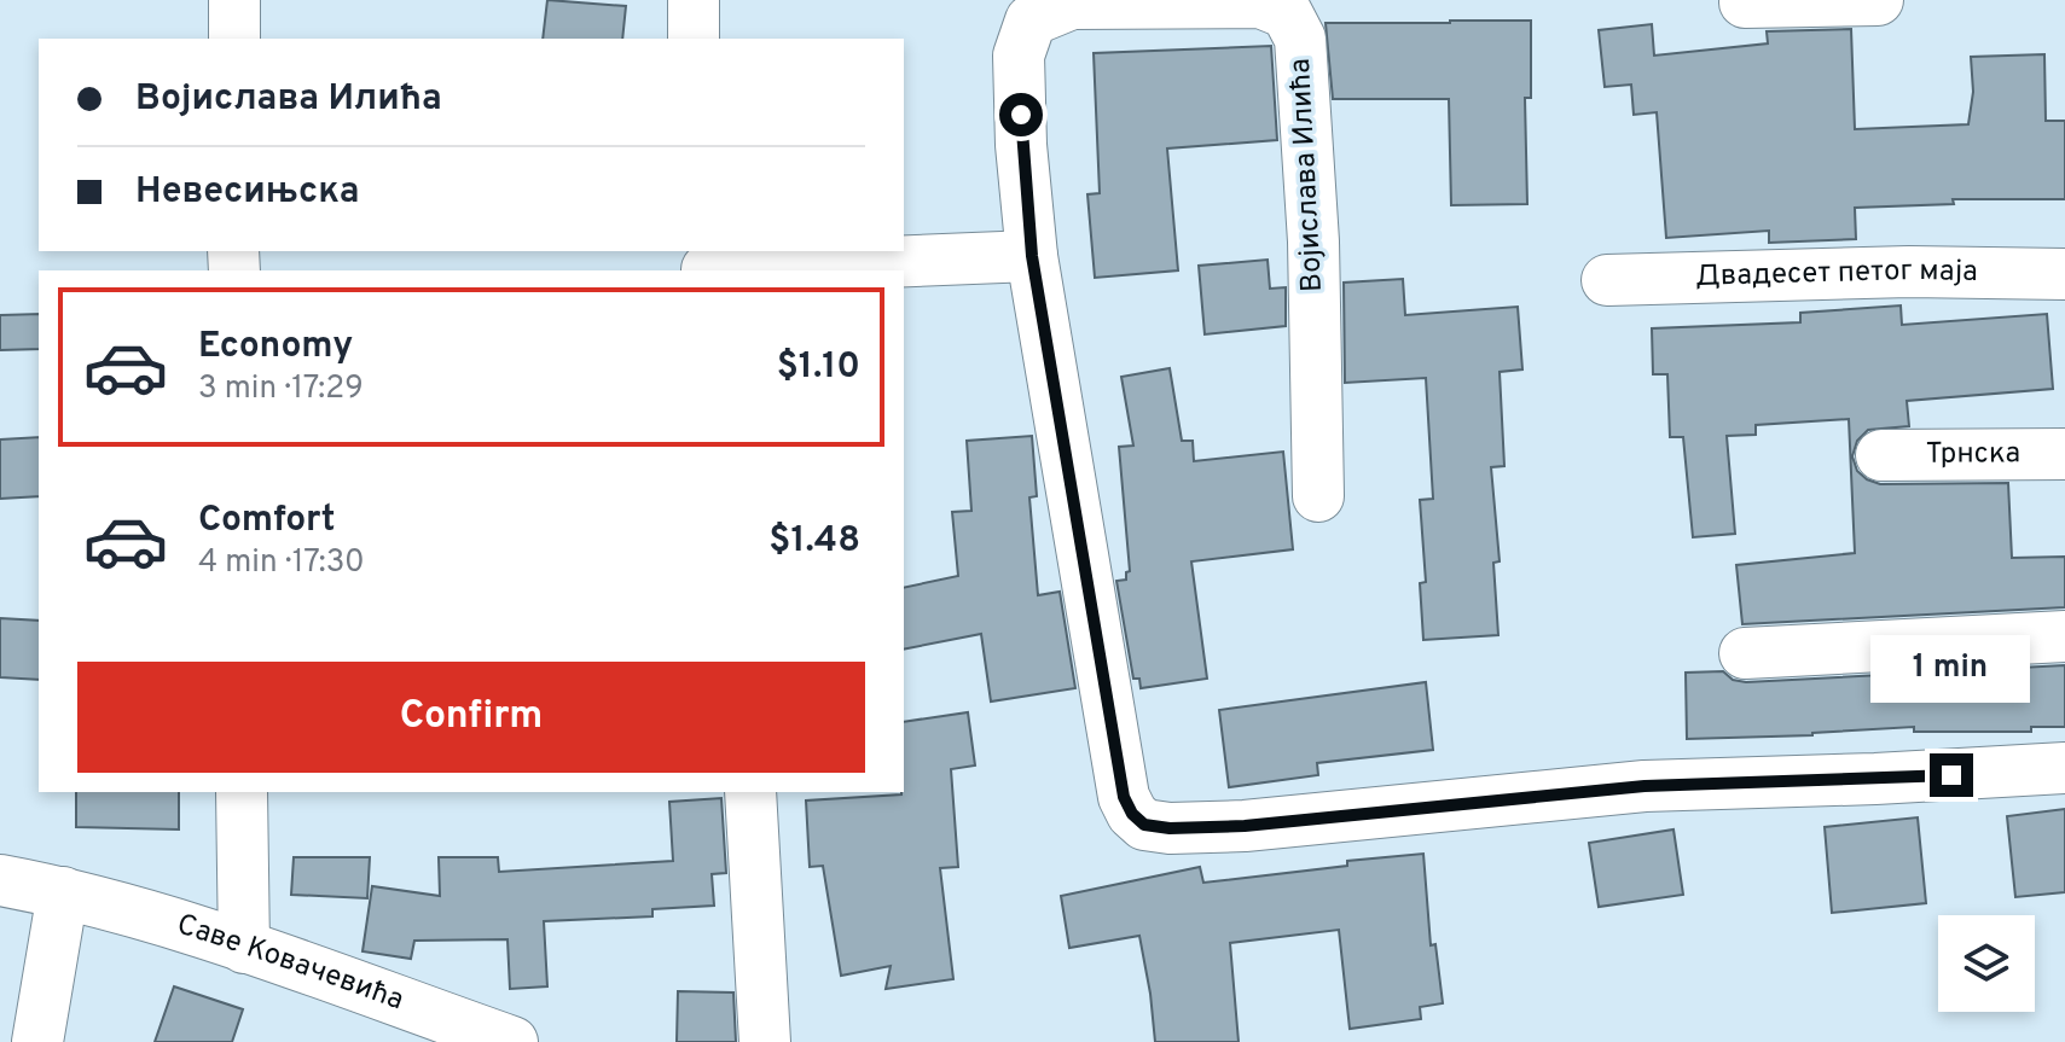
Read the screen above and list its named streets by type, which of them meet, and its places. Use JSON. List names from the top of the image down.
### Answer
{
  "streets": {
    "street": [
      "Војислава Илића",
      "Двадесет петог маја",
      "Трнска",
      "Саве Ковачевића"
    ]
  },
  "page": {
    "banner": ["Војислава Илића", "Невесињска"],
    "list": [
      {
        "name": "Economy",
        "note": "3 min · 17:29",
        "value": "$1.10"
      },
      {
        "name": "Comfort",
        "note": "4 min · 17:30",
        "value": "$1.48"
      }
    ],
    "bubble": "1 min",
    "buttons": "Confirm"
  }
}
